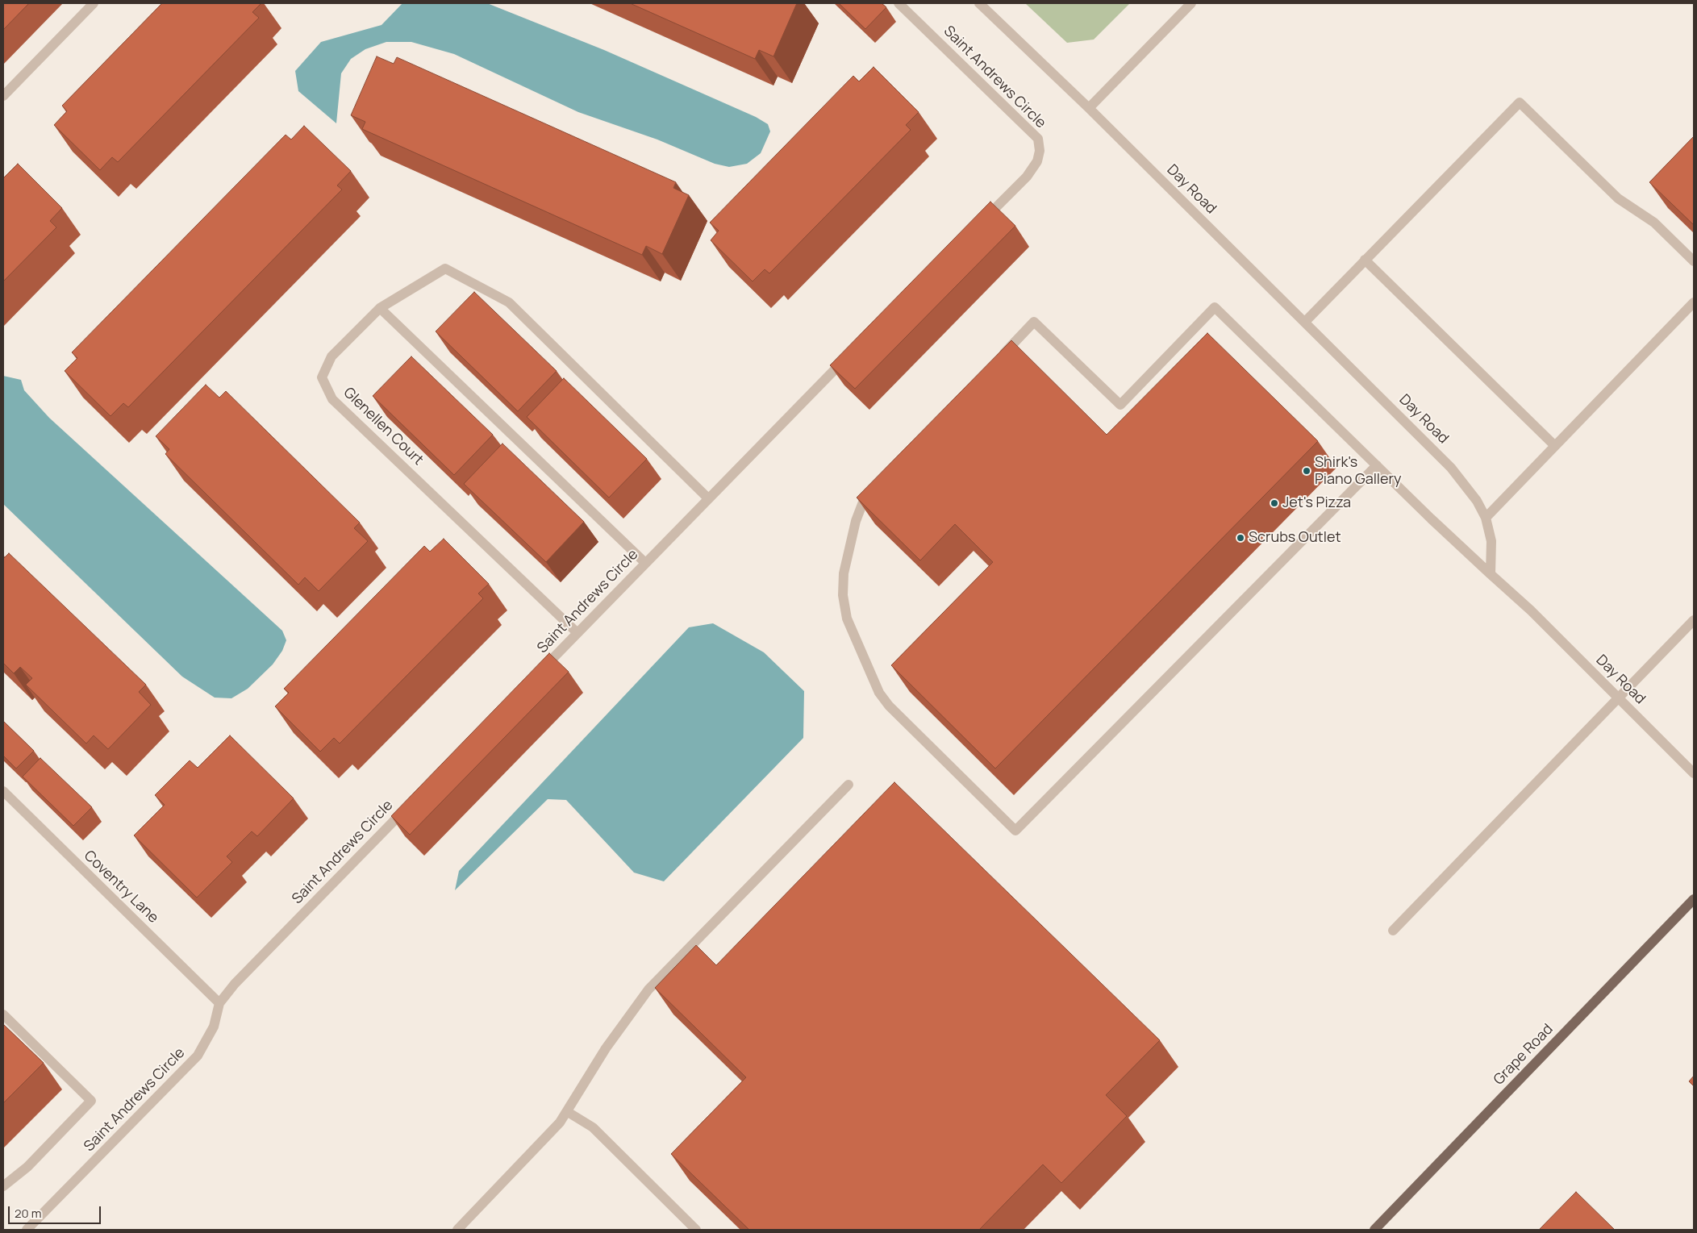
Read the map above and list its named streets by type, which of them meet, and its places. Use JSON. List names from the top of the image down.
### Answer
{
  "streets": {
    "main road": ["Grape Road"],
    "street": [
      "Saint Andrews Circle",
      "Day Road",
      "Glenellen Court",
      "Coventry Lane"
    ]
  },
  "crossings": [
    ["Saint Andrews Circle", "Glenellen Court"],
    ["Saint Andrews Circle", "Coventry Lane"]
  ],
  "places": ["Shirk's Piano Gallery", "Jet's Pizza", "Scrubs Outlet"],
  "scale_bar": "20 m"
}
